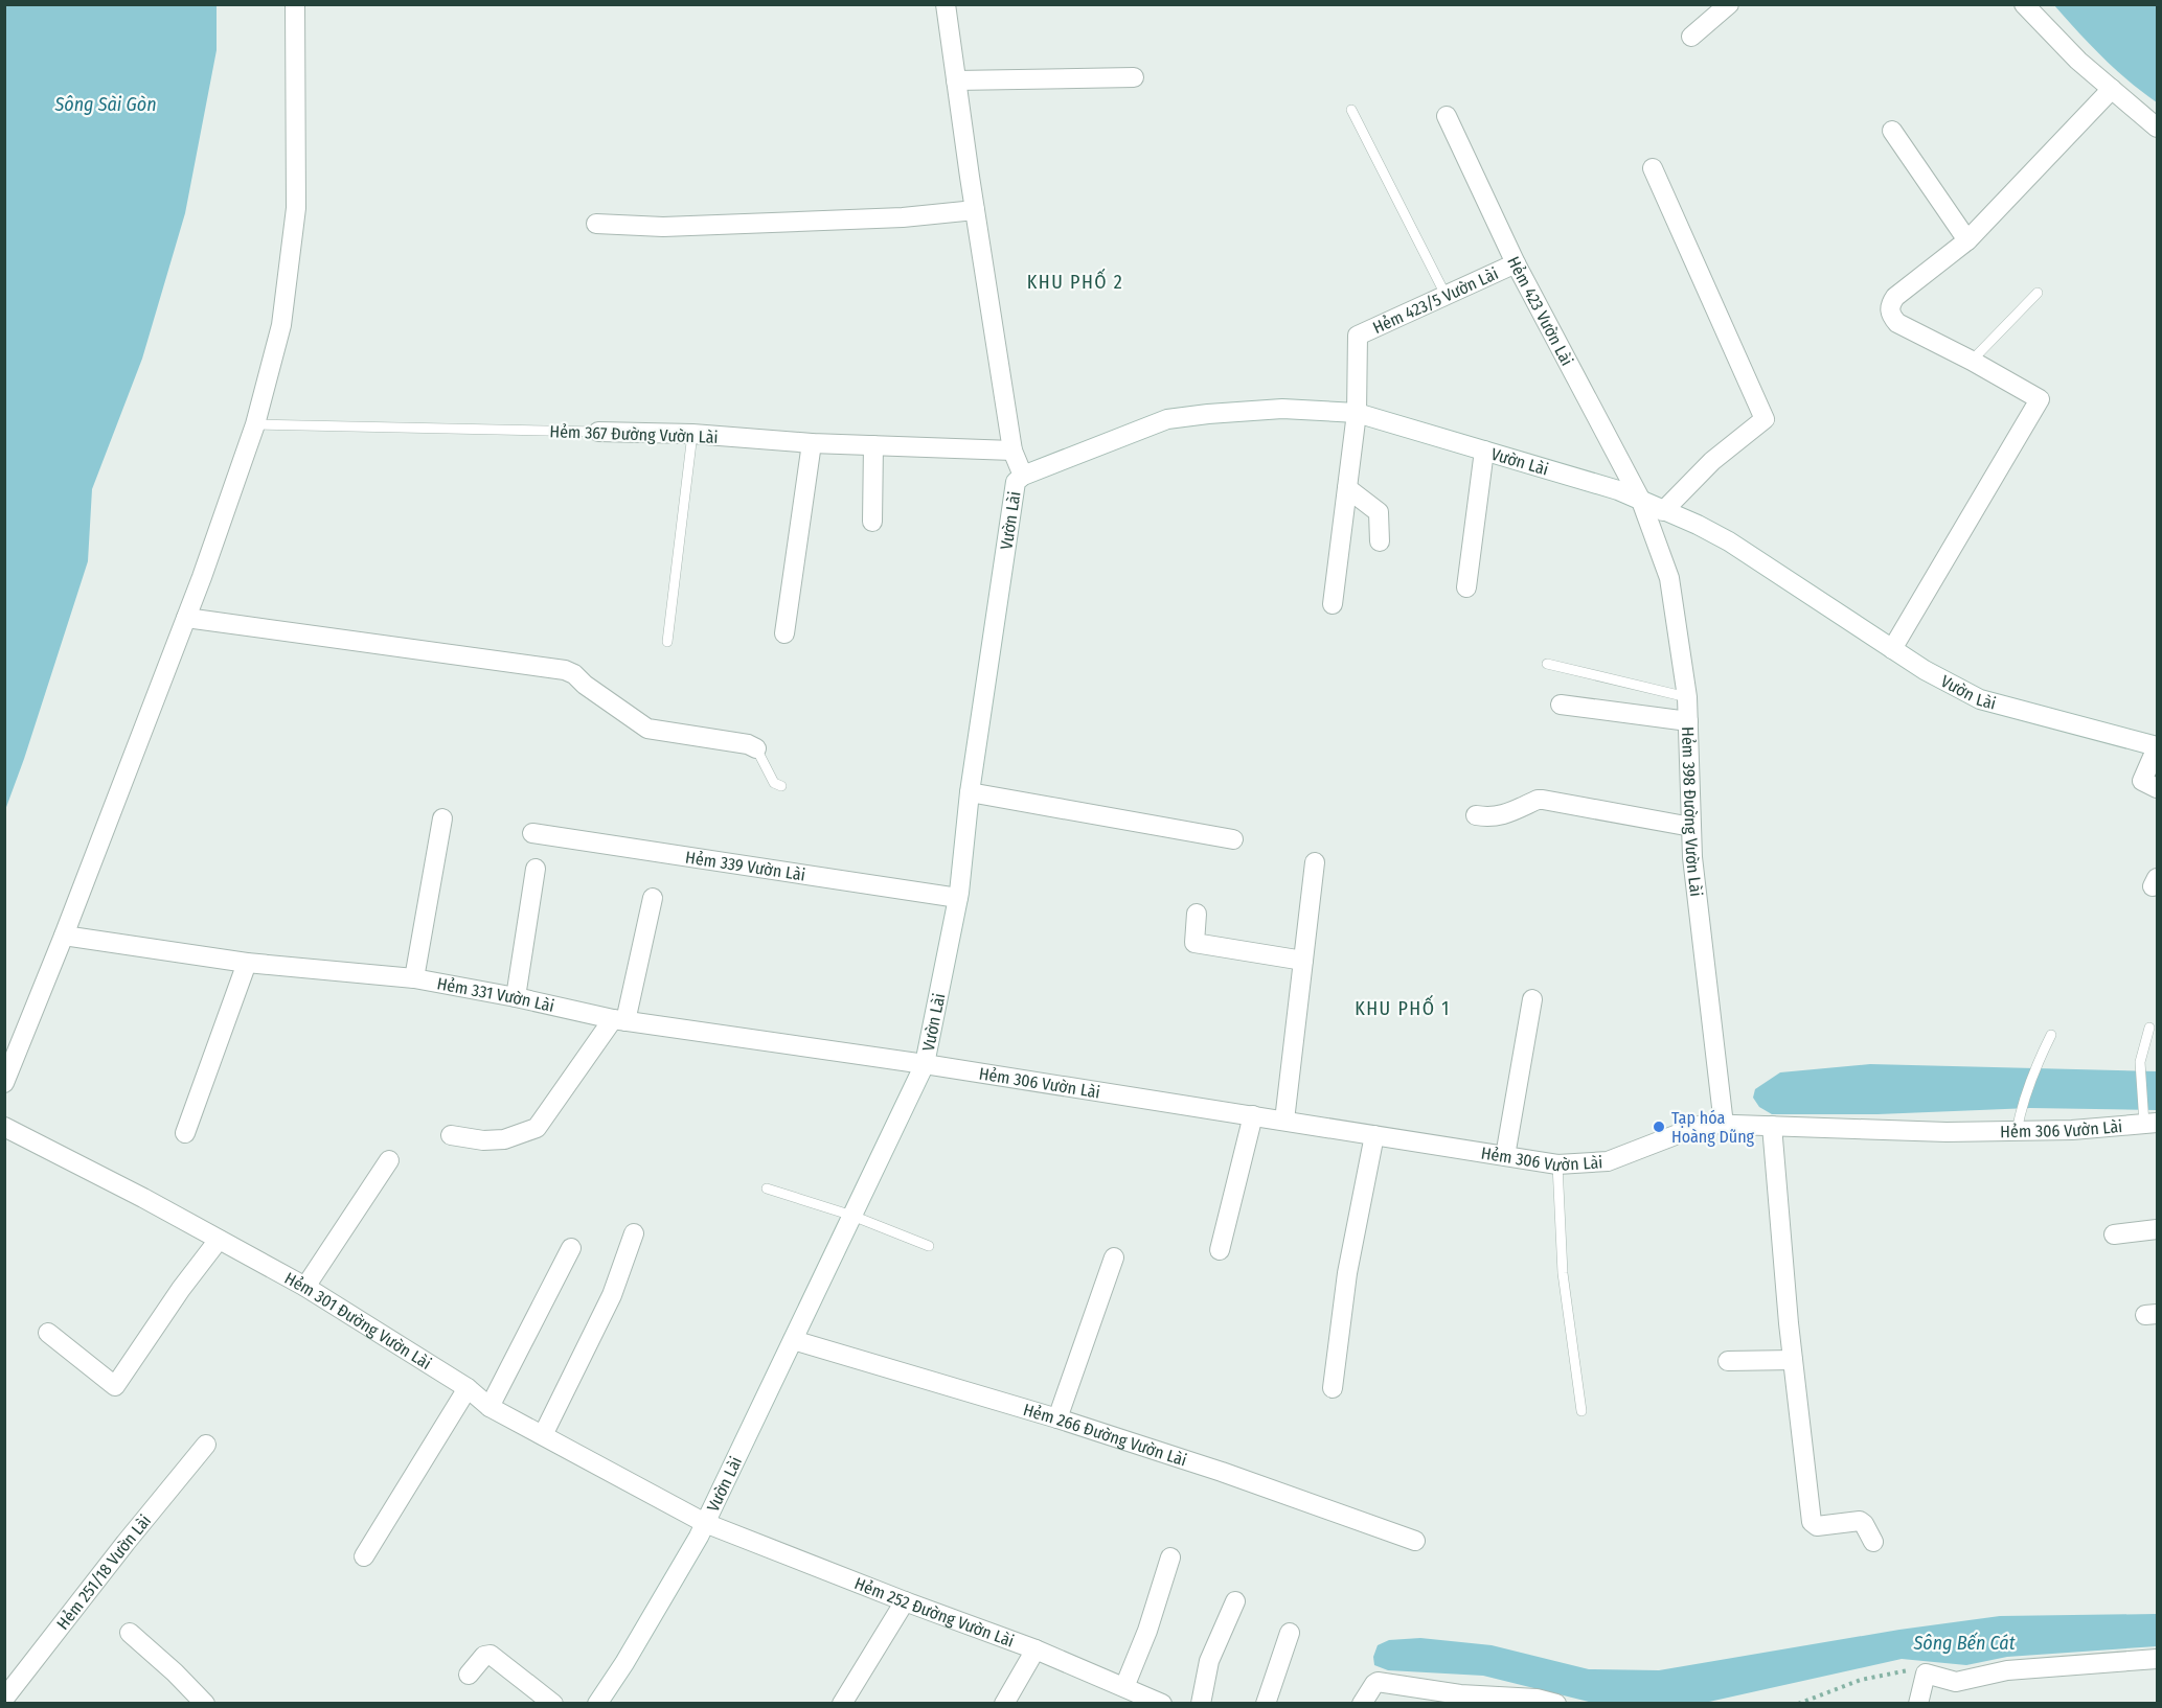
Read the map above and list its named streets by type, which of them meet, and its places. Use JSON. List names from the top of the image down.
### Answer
{
  "streets": {
    "street": [
      "Hẻm 423/5 Vườn Lài",
      "Hẻm 423 Vườn Lài",
      "Hẻm 367 Đường Vườn Lài",
      "Vườn Lài",
      "Hẻm 398 Đường Vườn Lài",
      "Hẻm 339 Vườn Lài",
      "Hẻm 331 Vườn Lài",
      "Hẻm 306 Vườn Lài",
      "Hẻm 301 Đường Vườn Lài",
      "Hẻm 266 Đường Vườn Lài",
      "Hẻm 251/18 Vườn Lài",
      "Hẻm 252 Đường Vườn Lài"
    ]
  },
  "crossings": [
    ["Hẻm 423/5 Vườn Lài", "Hẻm 423 Vườn Lài"],
    ["Hẻm 423/5 Vườn Lài", "Vườn Lài"],
    ["Hẻm 423 Vườn Lài", "Vườn Lài"],
    ["Hẻm 423 Vườn Lài", "Hẻm 398 Đường Vườn Lài"],
    ["Vườn Lài", "Hẻm 398 Đường Vườn Lài"],
    ["Vườn Lài", "Hẻm 339 Vườn Lài"],
    ["Vườn Lài", "Hẻm 331 Vườn Lài"],
    ["Vườn Lài", "Hẻm 306 Vườn Lài"],
    ["Vườn Lài", "Hẻm 301 Đường Vườn Lài"],
    ["Vườn Lài", "Hẻm 266 Đường Vườn Lài"],
    ["Vườn Lài", "Hẻm 252 Đường Vườn Lài"],
    ["Hẻm 398 Đường Vườn Lài", "Hẻm 306 Vườn Lài"],
    ["Hẻm 331 Vườn Lài", "Hẻm 306 Vườn Lài"],
    ["Hẻm 301 Đường Vườn Lài", "Hẻm 252 Đường Vườn Lài"]
  ],
  "districts": ["KHU PHỐ 2", "KHU PHỐ 1"],
  "water": ["Sông Sài Gòn", "Sông Bến Cát"],
  "places": ["Tạp hóa Hoàng Dũng"]
}
